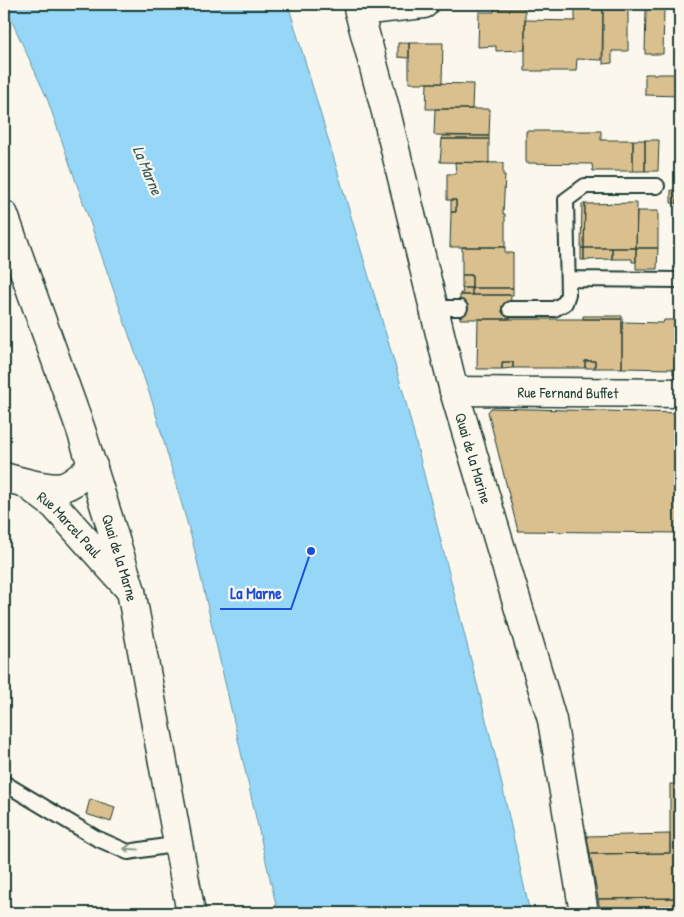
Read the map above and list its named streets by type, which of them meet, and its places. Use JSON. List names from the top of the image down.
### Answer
{
  "streets": {
    "street": [
      "Rue Fernand Buffet",
      "Quai de la Marine",
      "Rue Marcel Paul",
      "Quai de la Marne"
    ]
  },
  "crossings": [
    ["Rue Fernand Buffet", "Quai de la Marine"],
    ["Rue Marcel Paul", "Quai de la Marne"]
  ],
  "water": ["La Marne"],
  "places": ["La Marne"]
}
